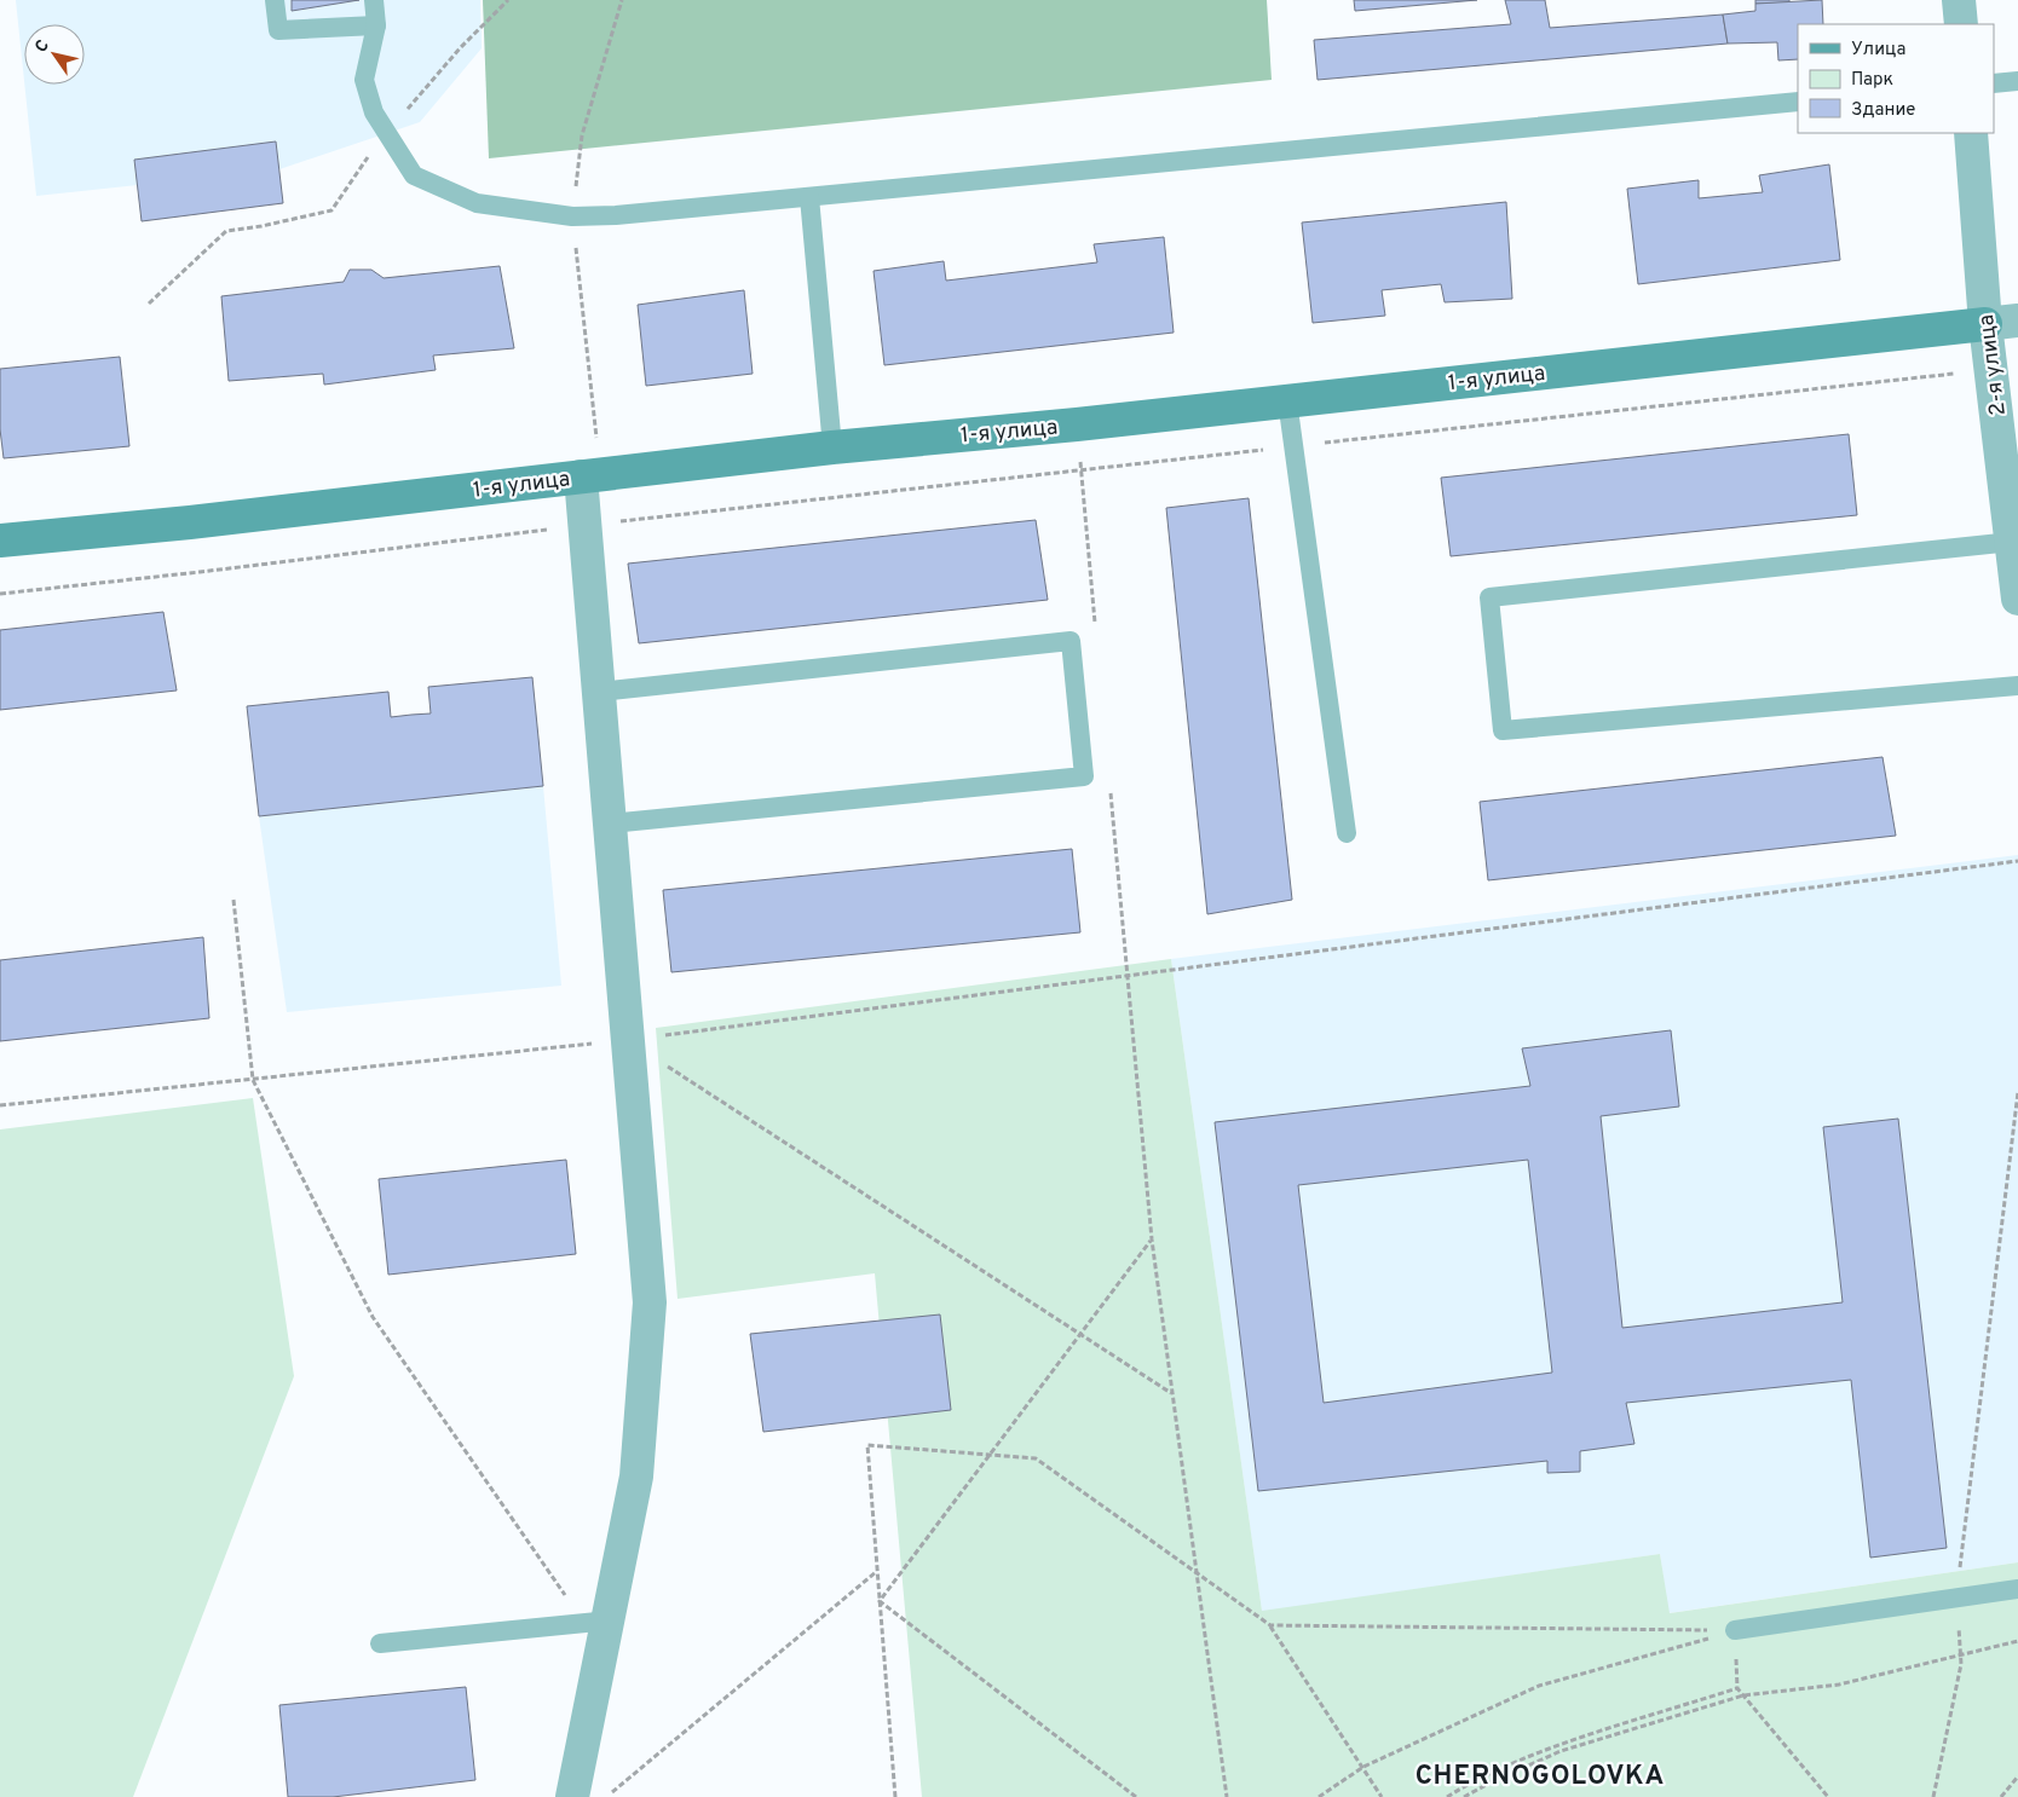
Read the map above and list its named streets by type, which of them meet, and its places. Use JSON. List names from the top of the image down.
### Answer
{
  "streets": {
    "street": ["2-я улица", "1-я улица"]
  },
  "crossings": [
    ["2-я улица", "1-я улица"]
  ],
  "districts": ["CHERNOGOLOVKA"],
  "legend": ["Улица", "Парк", "Здание"],
  "north": "top left"
}
